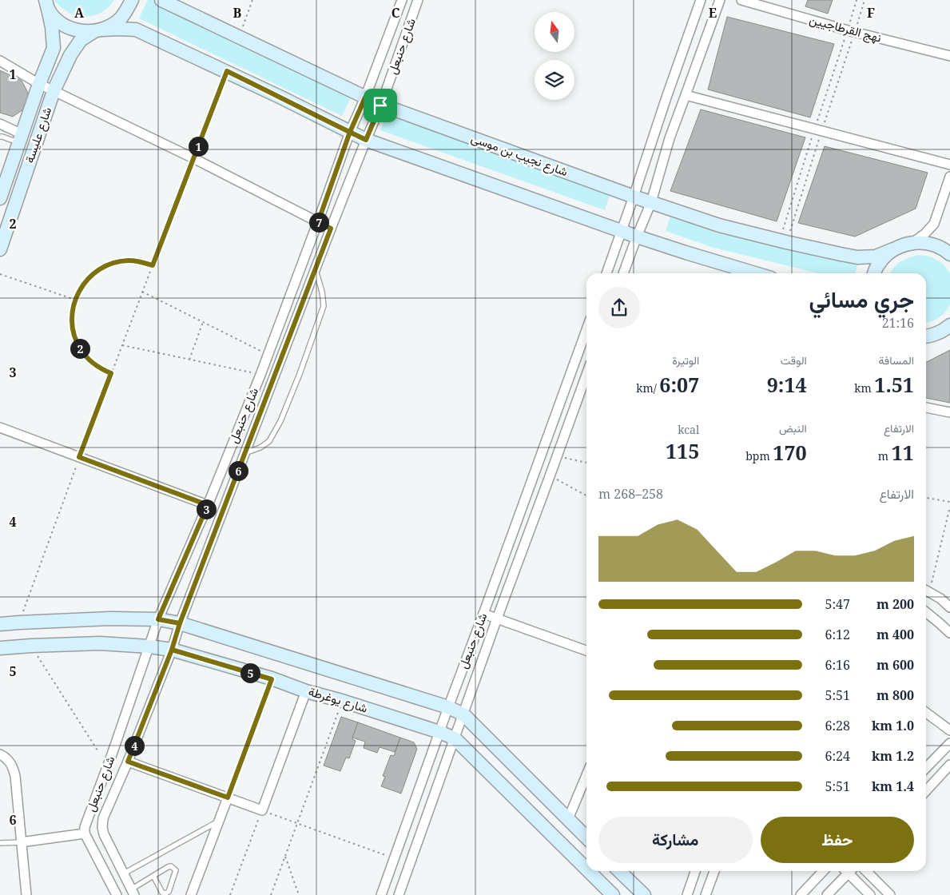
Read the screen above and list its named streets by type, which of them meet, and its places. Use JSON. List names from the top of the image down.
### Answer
{
  "streets": {
    "street": [
      "نهج القرطاجيين",
      "شارع حنبعل",
      "شارع عليسة",
      "شارع نجيب بن موسى",
      "شارع يوغرطة"
    ]
  },
  "crossings": [
    ["شارع حنبعل", "شارع نجيب بن موسى"],
    ["شارع حنبعل", "شارع يوغرطة"]
  ],
  "north": "top",
  "page": {
    "pins": [
      "1",
      "7",
      "2",
      "6",
      "3",
      "5",
      "4"
    ],
    "heading": ["جري مسائي", "21:16"],
    "stats": [
      ["المسافة", "1.51 km"],
      ["الوقت", "9:14"],
      ["الوتيرة", "6:07 /km"],
      ["الارتفاع", "11 m"],
      ["النبض", "170 bpm"],
      ["kcal", "115"]
    ],
    "chart": ["الارتفاع", "258–268 m"],
    "list": [
      {
        "name": "200 m",
        "note": "5:47"
      },
      {
        "name": "400 m",
        "note": "6:12"
      },
      {
        "name": "600 m",
        "note": "6:16"
      },
      {
        "name": "800 m",
        "note": "5:51"
      },
      {
        "name": "1.0 km",
        "note": "6:28"
      },
      {
        "name": "1.2 km",
        "note": "6:24"
      },
      {
        "name": "1.4 km",
        "note": "5:51"
      }
    ],
    "buttons": ["حفظ", "مشاركة"]
  },
  "grid": {
    "columns": [
      "A",
      "B",
      "C",
      "E",
      "F"
    ],
    "rows": [
      "1",
      "2",
      "3",
      "4",
      "5",
      "6"
    ]
  }
}
